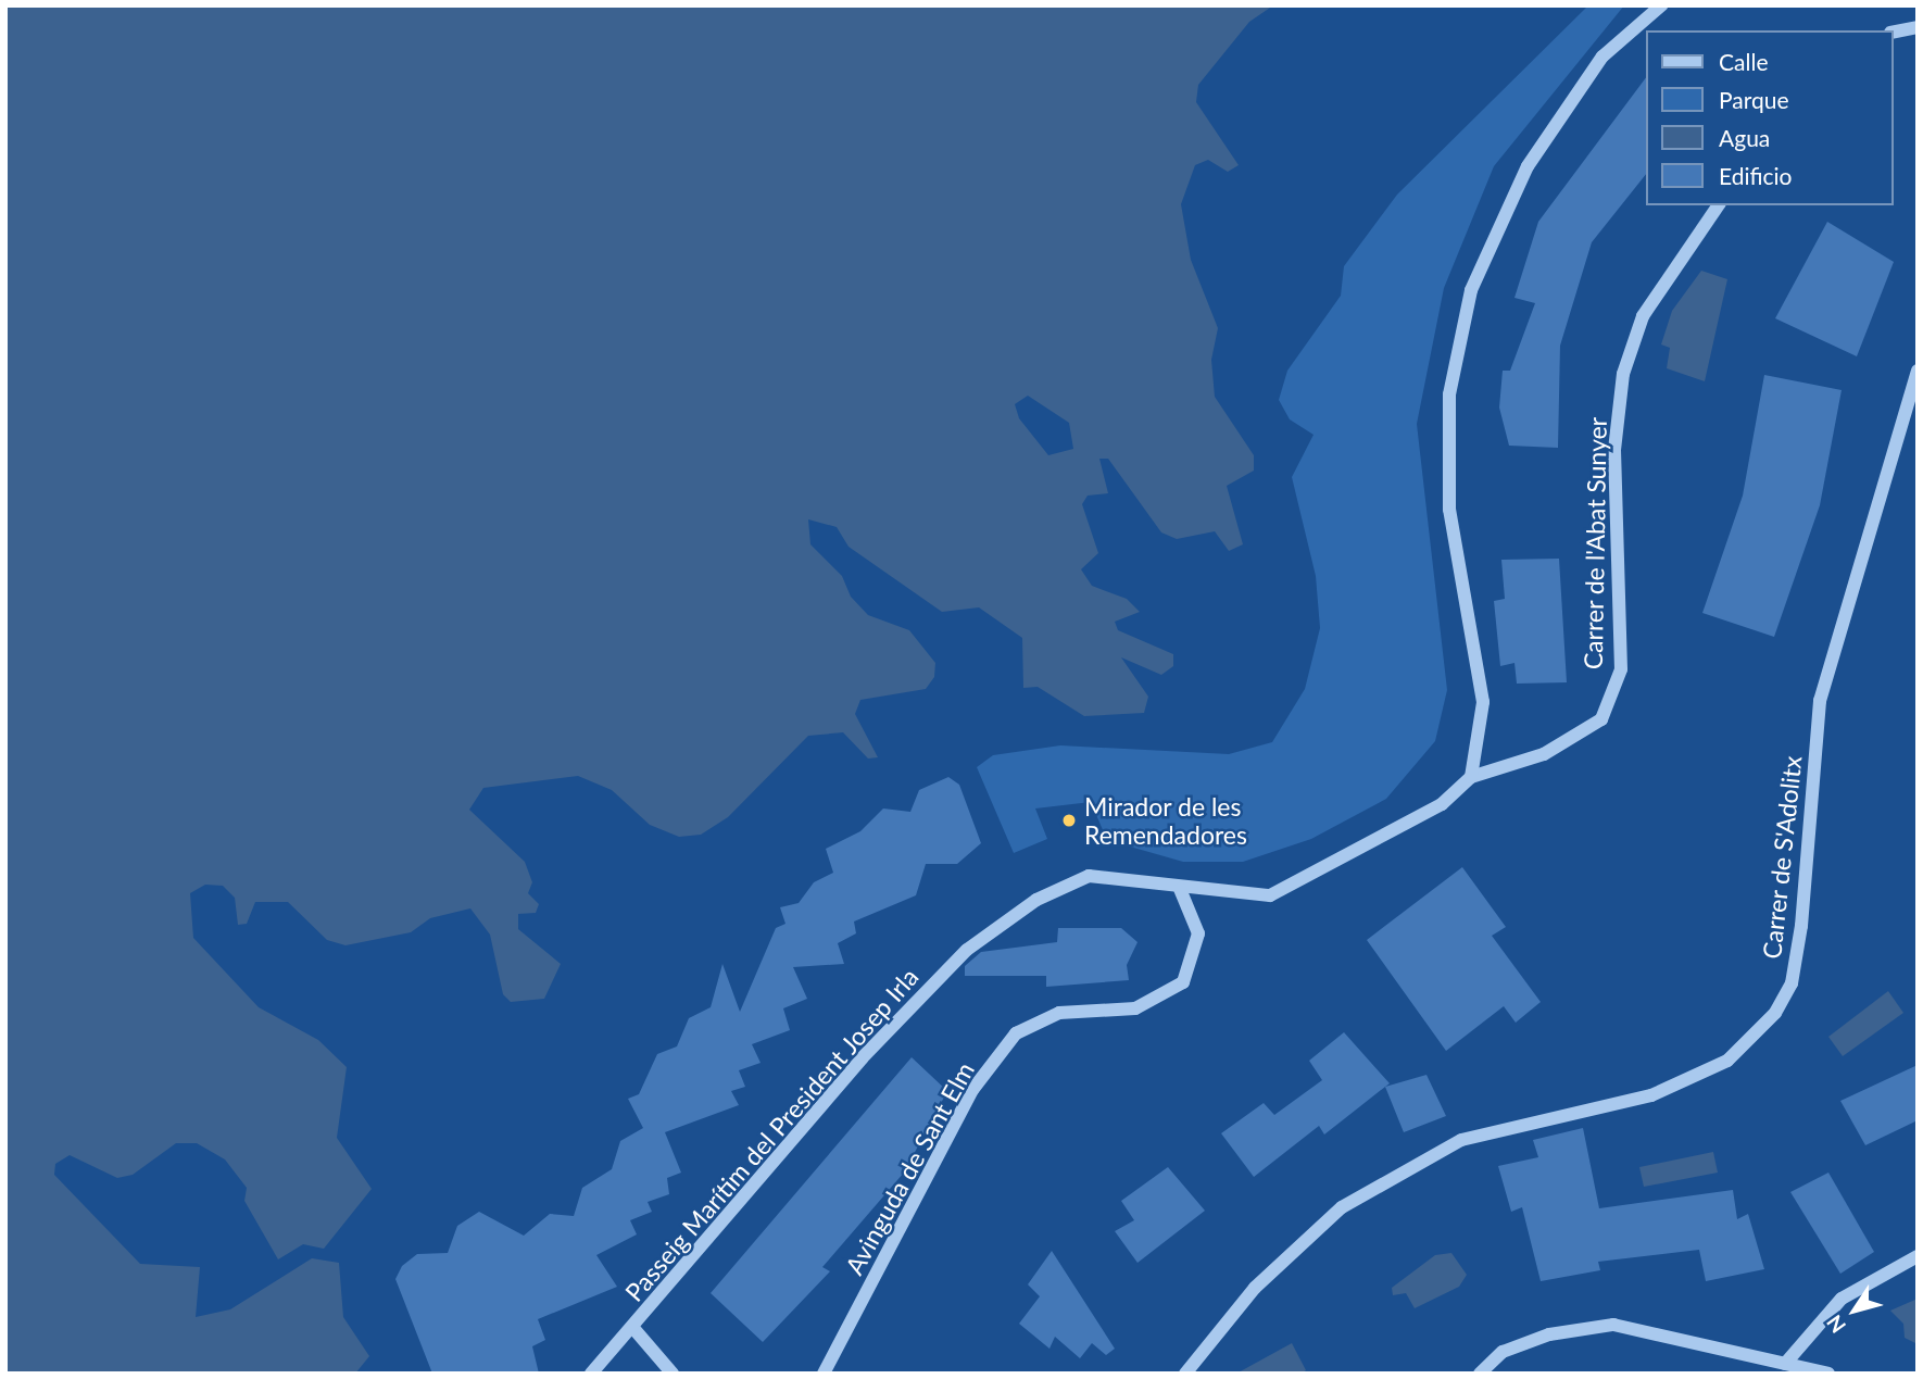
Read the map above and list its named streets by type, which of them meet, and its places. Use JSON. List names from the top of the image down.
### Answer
{
  "streets": {
    "street": [
      "Carrer de l'Abat Sunyer",
      "Carrer de S'Adolitx",
      "Passeig Marítim del President Josep Irla",
      "Avinguda de Sant Elm"
    ]
  },
  "crossings": [
    ["Carrer de l'Abat Sunyer", "Passeig Marítim del President Josep Irla"],
    ["Passeig Marítim del President Josep Irla", "Avinguda de Sant Elm"]
  ],
  "places": ["Mirador de les Remendadores"],
  "legend": [
    "Calle",
    "Parque",
    "Agua",
    "Edificio"
  ],
  "north": "bottom left"
}
